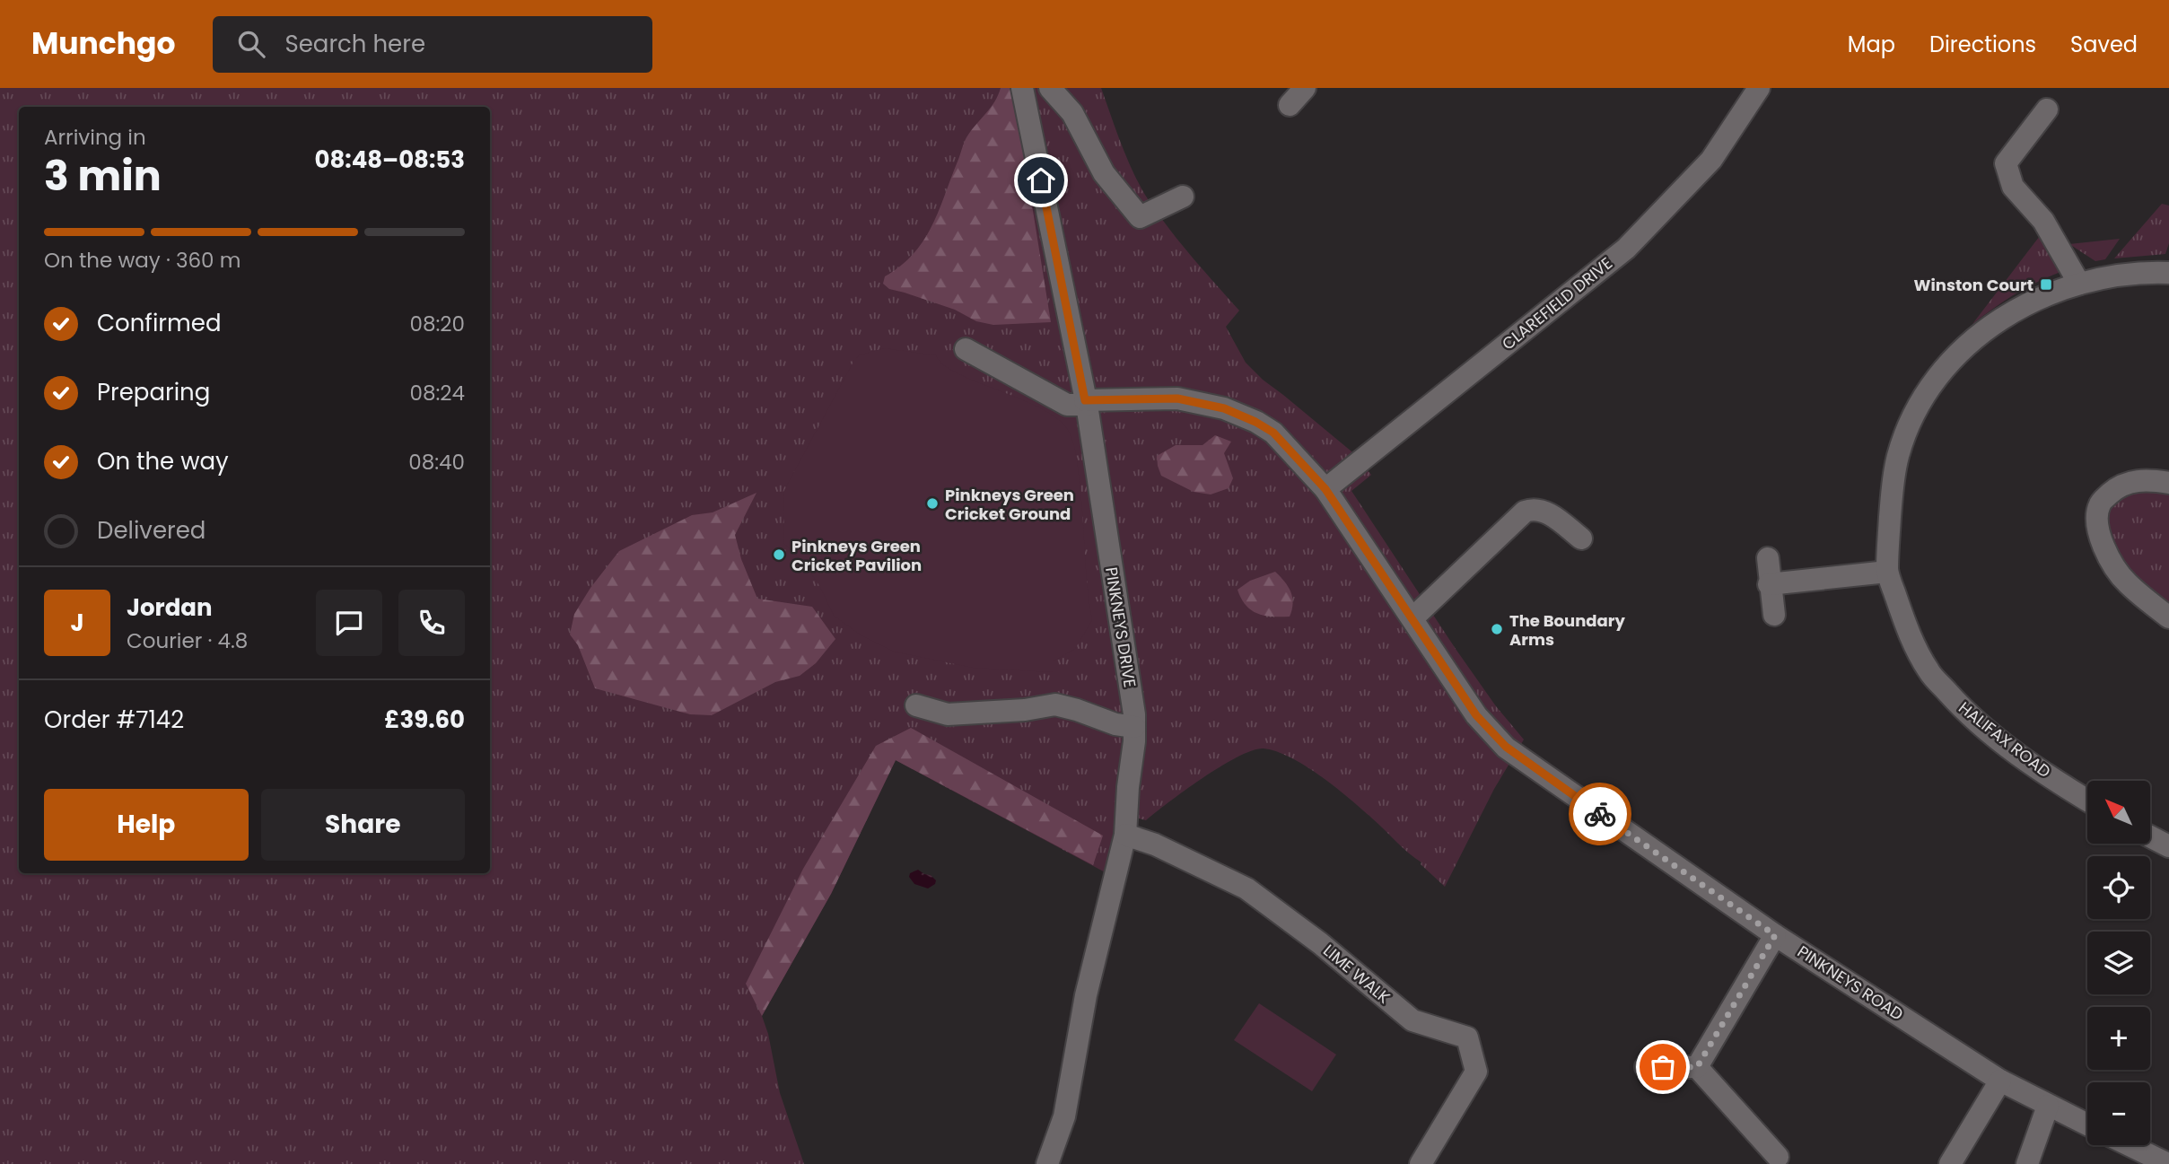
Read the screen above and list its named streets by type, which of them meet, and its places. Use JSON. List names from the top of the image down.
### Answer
{
  "streets": {
    "street": [
      "CLAREFIELD DRIVE",
      "PINKNEYS DRIVE",
      "HALIFAX ROAD",
      "LIME WALK",
      "PINKNEYS ROAD"
    ]
  },
  "crossings": [
    ["CLAREFIELD DRIVE", "PINKNEYS ROAD"],
    ["PINKNEYS DRIVE", "LIME WALK"],
    ["PINKNEYS DRIVE", "PINKNEYS ROAD"]
  ],
  "places": {
    "transit": ["Winston Court"],
    "other": ["Pinkneys Green Cricket Ground", "Pinkneys Green Cricket Pavilion", "The Boundary Arms"]
  },
  "north": "top left",
  "page": {
    "header": "Munchgo",
    "search": "Search here",
    "nav": ["Map", "Directions", "Saved"],
    "heading": ["3 min", "Arriving in", "08:48–08:53"],
    "panel": [
      "Jordan",
      "Courier · 4.8",
      "Order #7142",
      "£39.60"
    ],
    "bar": "On the way · 360 m",
    "list": [
      ["Confirmed", "08:20"],
      ["Preparing", "08:24"],
      ["On the way", "08:40"],
      "Delivered"
    ],
    "round": "J",
    "buttons": ["Help", "Share"],
    "map_buttons": ["+", "−"]
  }
}
